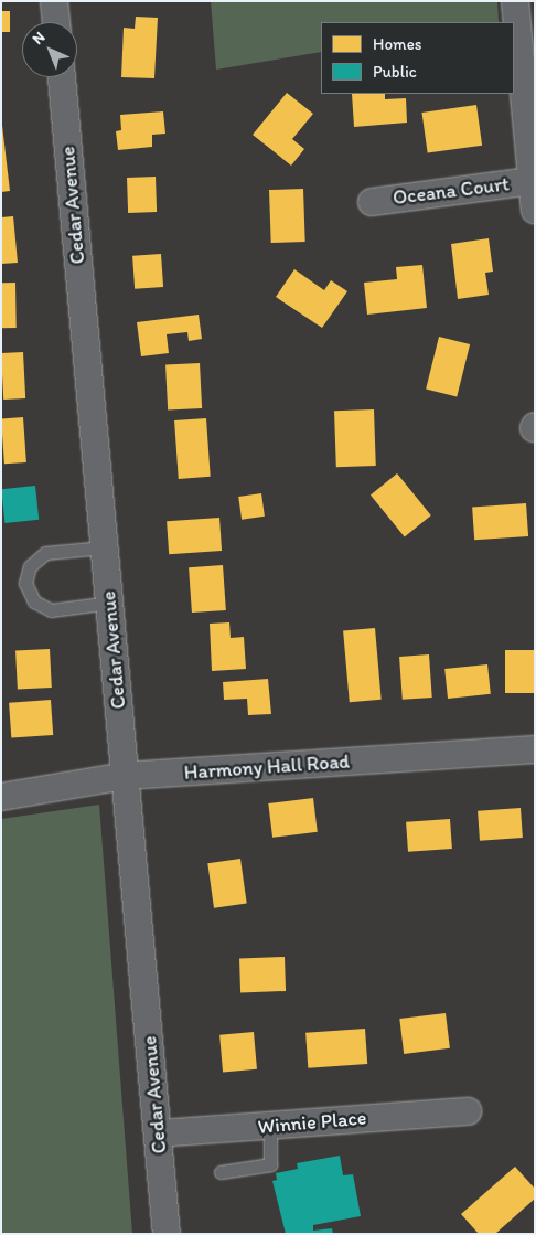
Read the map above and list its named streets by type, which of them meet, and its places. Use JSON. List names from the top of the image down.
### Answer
{
  "streets": {
    "street": [
      "Oceana Court",
      "Cedar Avenue",
      "Harmony Hall Road",
      "Winnie Place"
    ]
  },
  "crossings": [
    ["Cedar Avenue", "Harmony Hall Road"],
    ["Cedar Avenue", "Winnie Place"]
  ],
  "legend": ["Homes", "Public"],
  "north": "top left"
}
